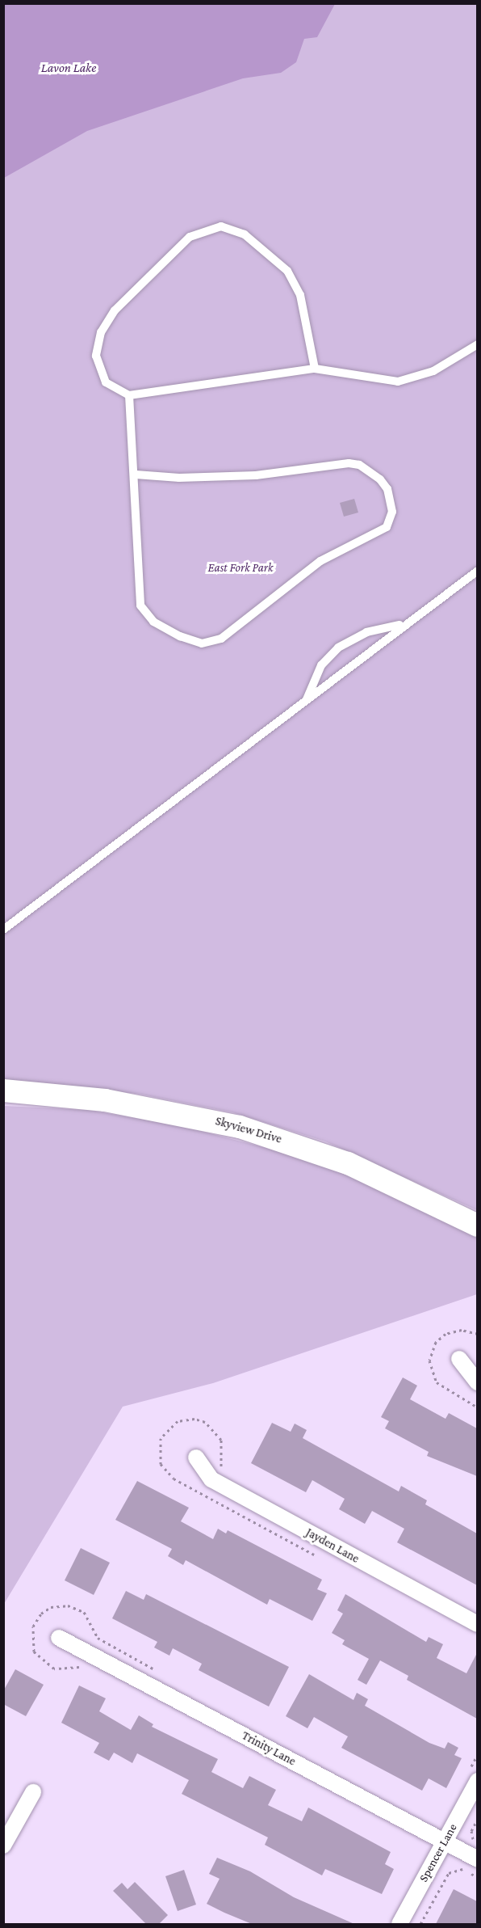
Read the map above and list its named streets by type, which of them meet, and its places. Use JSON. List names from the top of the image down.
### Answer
{
  "streets": {
    "street": [
      "Skyview Drive",
      "Jayden Lane",
      "Trinity Lane",
      "Spencer Lane"
    ]
  },
  "crossings": [
    ["Trinity Lane", "Spencer Lane"]
  ],
  "water": ["Lavon Lake"],
  "parks": ["East Fork Park"]
}
